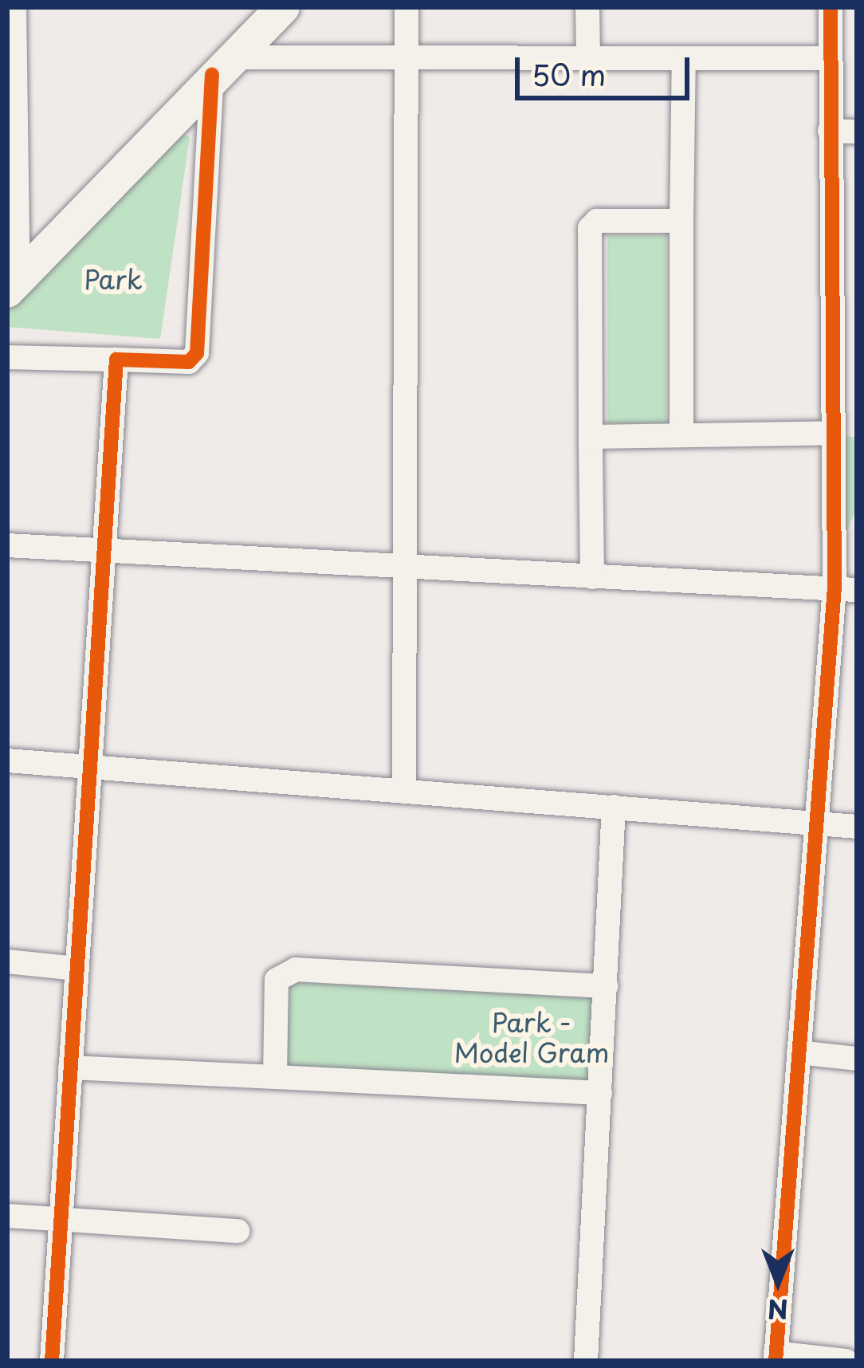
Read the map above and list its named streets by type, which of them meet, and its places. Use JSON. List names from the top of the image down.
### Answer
{
  "parks": ["Park", "Park - Model Gram"],
  "scale_bar": "50 m",
  "north": "bottom"
}
